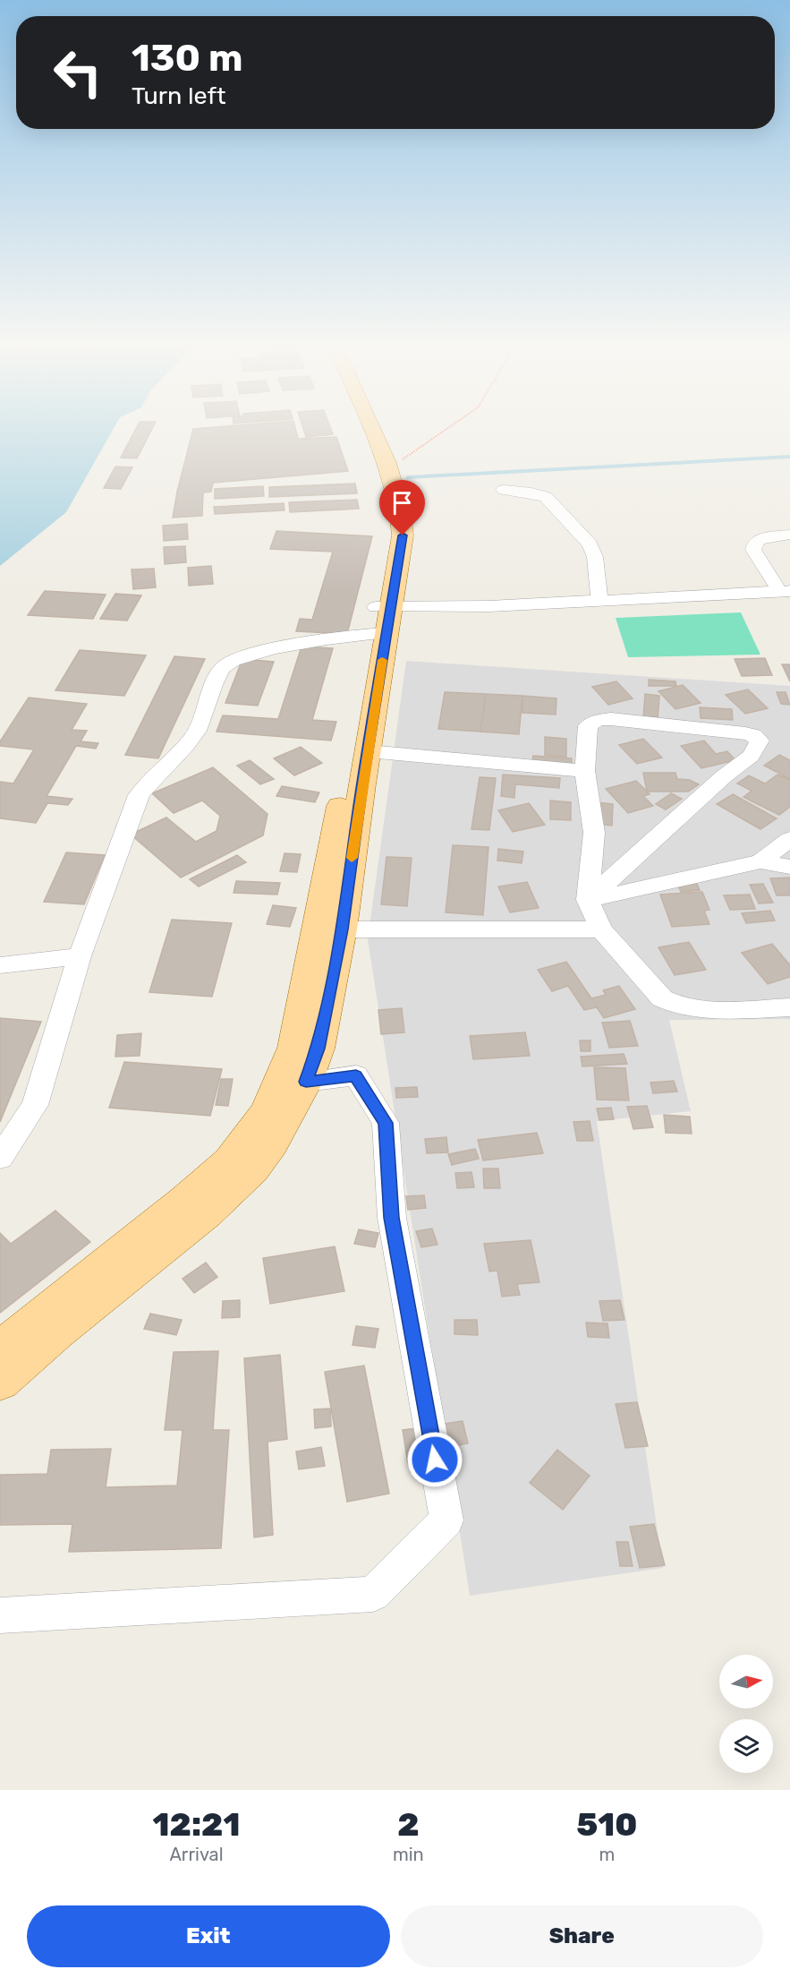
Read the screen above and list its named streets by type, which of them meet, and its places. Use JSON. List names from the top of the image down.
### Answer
{
  "north": "right",
  "page": {
    "turn": ["130 m", "Turn left"],
    "eta": [
      "12:21",
      "Arrival",
      "2",
      "min",
      "510",
      "m"
    ],
    "buttons": ["Exit", "Share"]
  }
}
